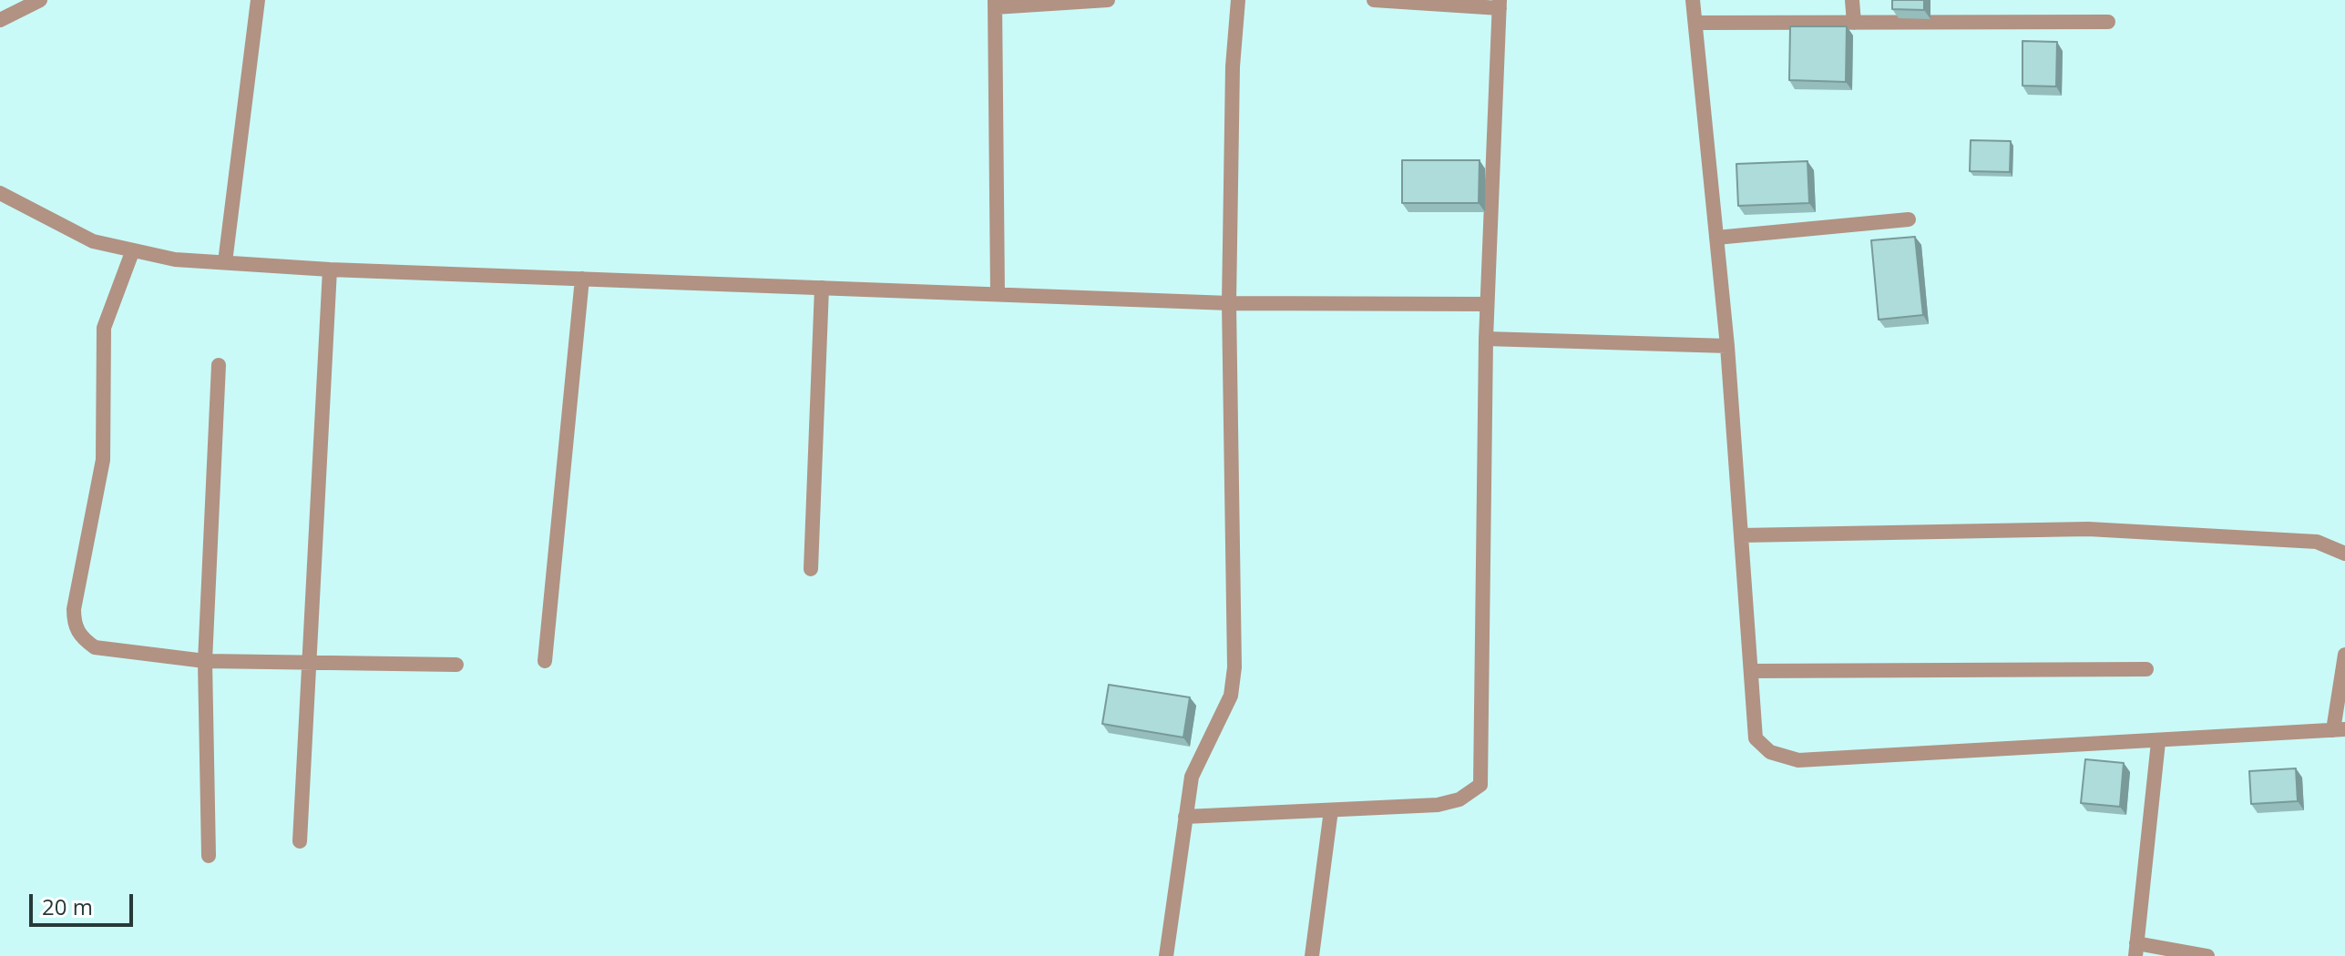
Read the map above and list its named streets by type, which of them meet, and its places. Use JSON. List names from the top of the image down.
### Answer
{
  "scale_bar": "20 m"
}
